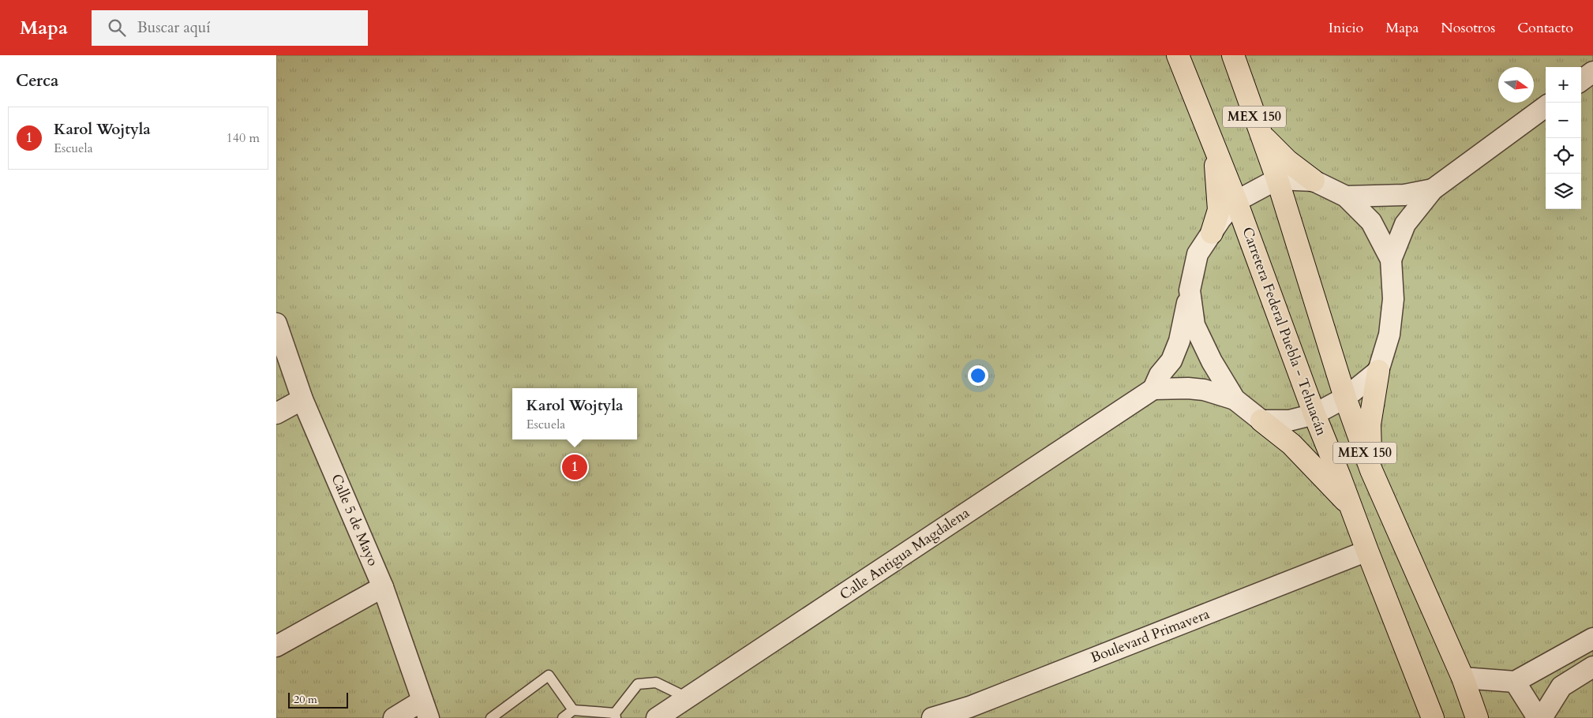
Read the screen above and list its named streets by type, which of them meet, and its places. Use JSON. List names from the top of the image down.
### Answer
{
  "streets": {
    "main road": ["MEX 150", "Carretera Federal Puebla - Tehuacán"],
    "street": ["Calle 5 de Mayo", "Calle Antigua Magdalena", "Boulevard Primavera"]
  },
  "crossings": [
    ["Carretera Federal Puebla - Tehuacán", "Boulevard Primavera"]
  ],
  "scale_bar": "20 m",
  "north": "right",
  "page": {
    "header": "Mapa",
    "search": "Buscar aquí",
    "nav": [
      "Inicio",
      "Mapa",
      "Nosotros",
      "Contacto"
    ],
    "heading": "Cerca",
    "map_buttons": ["+", "−"],
    "list": [
      {
        "mark": "1",
        "name": "Karol Wojtyla",
        "note": "Escuela",
        "value": "140 m"
      }
    ],
    "popup": ["Karol Wojtyla", "Escuela"],
    "pins": "1",
    "scale": "20 m"
  }
}
